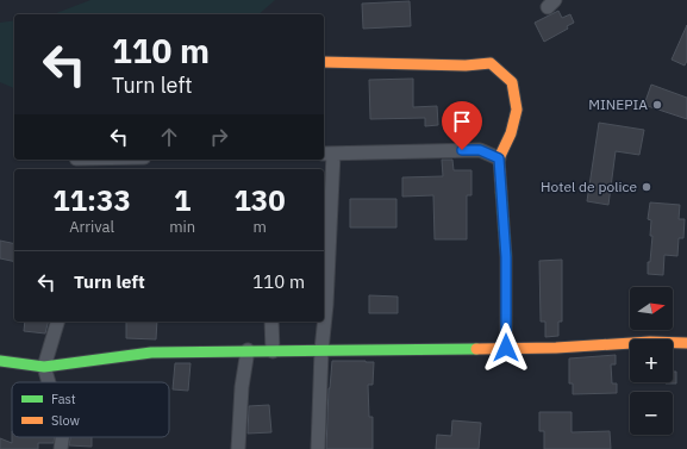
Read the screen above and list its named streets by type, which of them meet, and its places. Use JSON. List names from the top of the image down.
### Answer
{
  "places": ["MINEPIA", "Hotel de police"],
  "legend": ["Fast", "Slow"],
  "north": "right",
  "page": {
    "turn": ["110 m", "Turn left"],
    "eta": [
      "11:33",
      "Arrival",
      "1",
      "min",
      "130",
      "m"
    ],
    "list": [
      {
        "name": "Turn left",
        "value": "110 m"
      }
    ],
    "map_buttons": ["+", "−"]
  }
}
